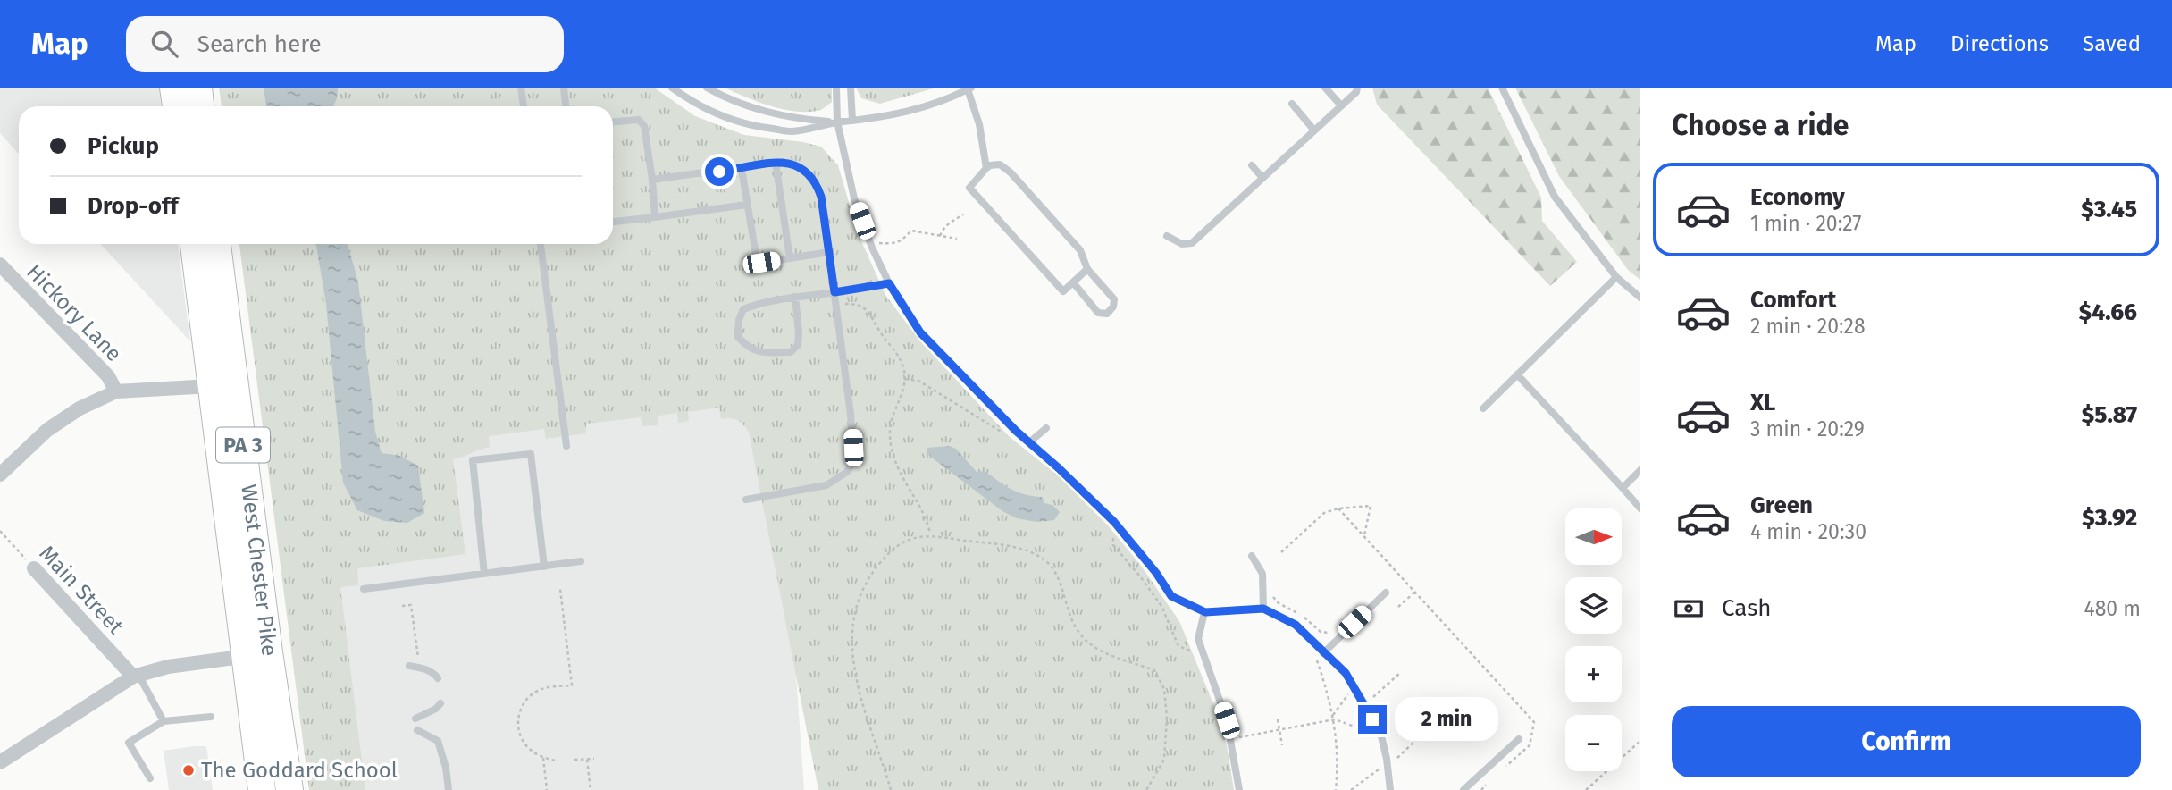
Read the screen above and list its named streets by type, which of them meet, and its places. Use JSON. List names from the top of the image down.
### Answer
{
  "streets": {
    "highway": ["PA 3", "West Chester Pike"],
    "street": ["Hickory Lane", "Main Street"]
  },
  "places": ["The Goddard School"],
  "north": "right",
  "page": {
    "header": "Map",
    "search": "Search here",
    "nav": ["Map", "Directions", "Saved"],
    "heading": "Choose a ride",
    "banner": ["Pickup", "Drop-off"],
    "list": [
      {
        "name": "Economy",
        "note": "1 min · 20:27",
        "value": "$3.45"
      },
      {
        "name": "Comfort",
        "note": "2 min · 20:28",
        "value": "$4.66"
      },
      {
        "name": "XL",
        "note": "3 min · 20:29",
        "value": "$5.87"
      },
      {
        "name": "Green",
        "note": "4 min · 20:30",
        "value": "$3.92"
      }
    ],
    "map_buttons": ["+", "−"],
    "pay": ["Cash", "480 m"],
    "buttons": "Confirm",
    "bubble": "2 min"
  }
}
